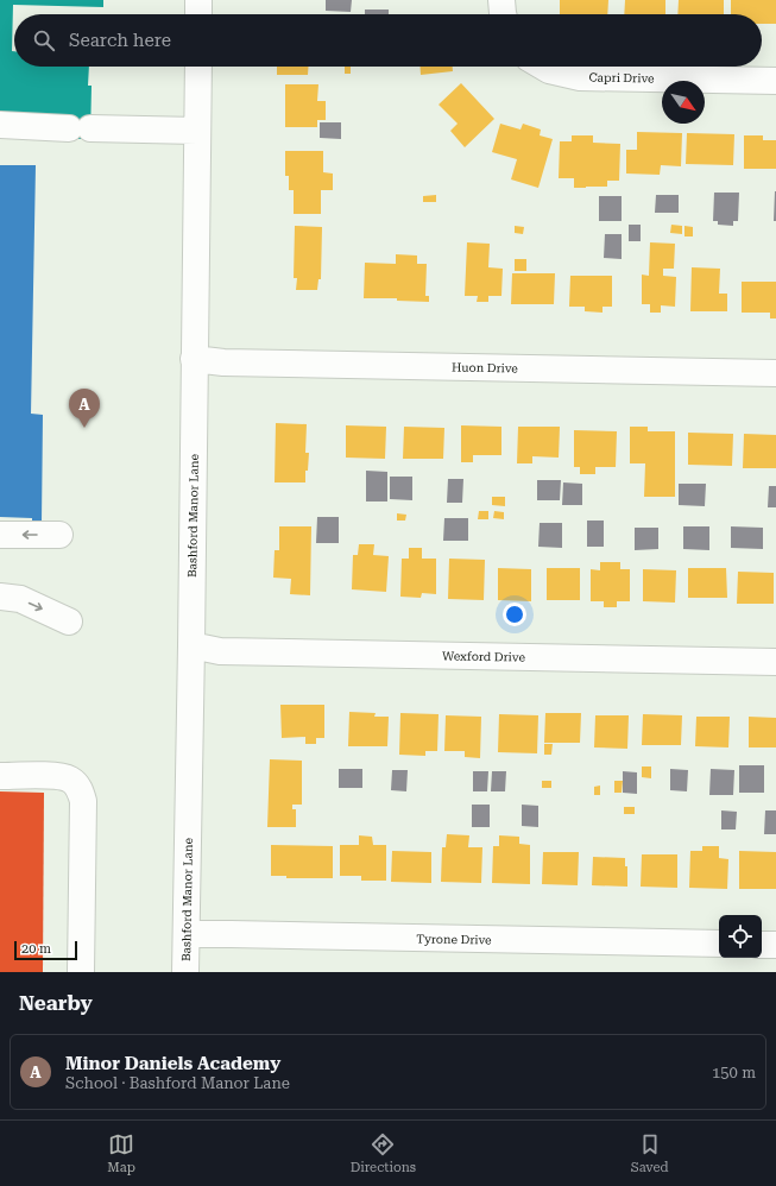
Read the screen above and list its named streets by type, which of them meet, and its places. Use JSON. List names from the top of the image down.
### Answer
{
  "streets": {
    "street": [
      "Capri Drive",
      "Huon Drive",
      "Bashford Manor Lane",
      "Wexford Drive",
      "Tyrone Drive"
    ]
  },
  "crossings": [
    ["Huon Drive", "Bashford Manor Lane"],
    ["Bashford Manor Lane", "Wexford Drive"],
    ["Bashford Manor Lane", "Tyrone Drive"]
  ],
  "scale_bar": "20 m",
  "north": "bottom right",
  "page": {
    "search": "Search here",
    "pins": "A",
    "scale": "20 m",
    "heading": "Nearby",
    "list": [
      {
        "mark": "A",
        "name": "Minor Daniels Academy",
        "note": "School · Bashford Manor Lane",
        "value": "150 m"
      }
    ],
    "nav": ["Map", "Directions", "Saved"]
  }
}
